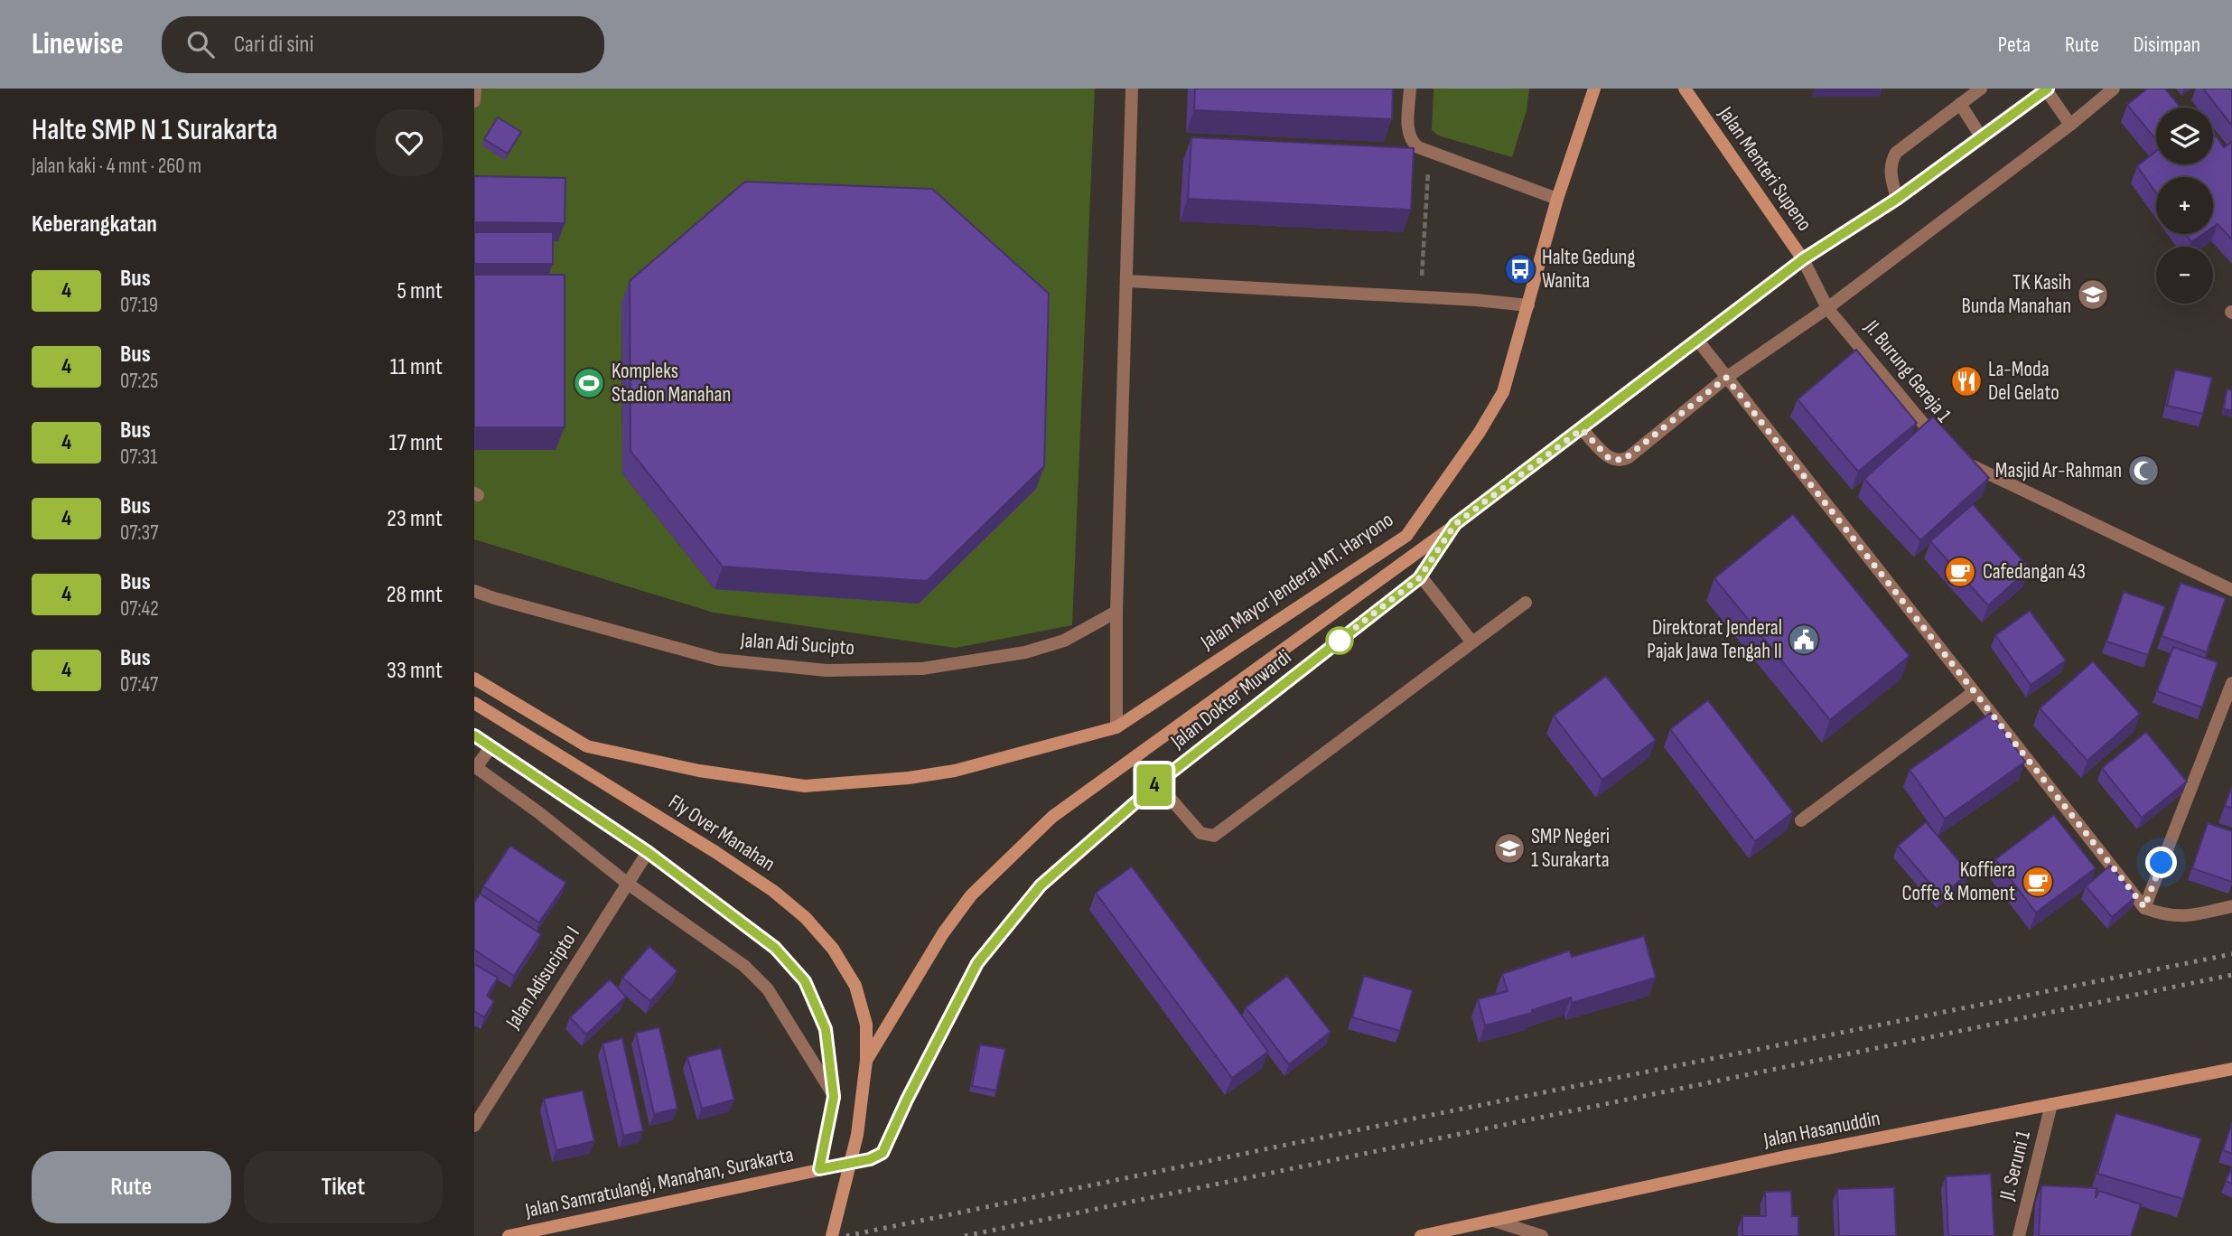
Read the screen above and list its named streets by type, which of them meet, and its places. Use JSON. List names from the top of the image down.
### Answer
{
  "streets": {
    "main road": [
      "Jalan Menteri Supeno",
      "Jalan Mayor Jenderal MT. Haryono",
      "Jalan Dokter Muwardi",
      "Fly Over Manahan",
      "Jalan Hasanuddin",
      "Jalan Samratulangi, Manahan, Surakarta"
    ],
    "street": [
      "Jl. Burung Gereja 1",
      "Jalan Adi Sucipto",
      "Jalan Adisucipto I",
      "Jl. Seruni 1"
    ]
  },
  "crossings": [
    ["Jalan Menteri Supeno", "Jl. Burung Gereja 1"],
    ["Jalan Dokter Muwardi", "Fly Over Manahan"],
    ["Jalan Dokter Muwardi", "Jalan Samratulangi, Manahan, Surakarta"],
    ["Jalan Hasanuddin", "Jl. Seruni 1"]
  ],
  "places": {
    "bus stop": ["Halte Gedung Wanita"],
    "school or university": ["TK Kasih Bunda Manahan", "SMP Negeri 1 Surakarta"],
    "restaurant": ["La-Moda Del Gelato"],
    "sports": ["Kompleks Stadion Manahan"],
    "mosque": ["Masjid Ar-Rahman"],
    "cafe": ["Cafedangan 43", "Koffiera Coffe & Moment"],
    "public building": ["Direktorat Jenderal Pajak Jawa Tengah II"]
  },
  "lines": ["bus line 4"],
  "page": {
    "header": "Linewise",
    "search": "Cari di sini",
    "nav": ["Peta", "Rute", "Disimpan"],
    "heading": [
      ["Halte SMP N 1 Surakarta", "Jalan kaki · 4 mnt · 260 m"],
      "Keberangkatan"
    ],
    "on_map": "4",
    "map_buttons": ["+", "−"],
    "list": [
      {
        "mark": "4",
        "name": "Bus",
        "note": "07:19",
        "value": "5 mnt"
      },
      {
        "mark": "4",
        "name": "Bus",
        "note": "07:25",
        "value": "11 mnt"
      },
      {
        "mark": "4",
        "name": "Bus",
        "note": "07:31",
        "value": "17 mnt"
      },
      {
        "mark": "4",
        "name": "Bus",
        "note": "07:37",
        "value": "23 mnt"
      },
      {
        "mark": "4",
        "name": "Bus",
        "note": "07:42",
        "value": "28 mnt"
      },
      {
        "mark": "4",
        "name": "Bus",
        "note": "07:47",
        "value": "33 mnt"
      }
    ],
    "buttons": ["Rute", "Tiket"]
  }
}
